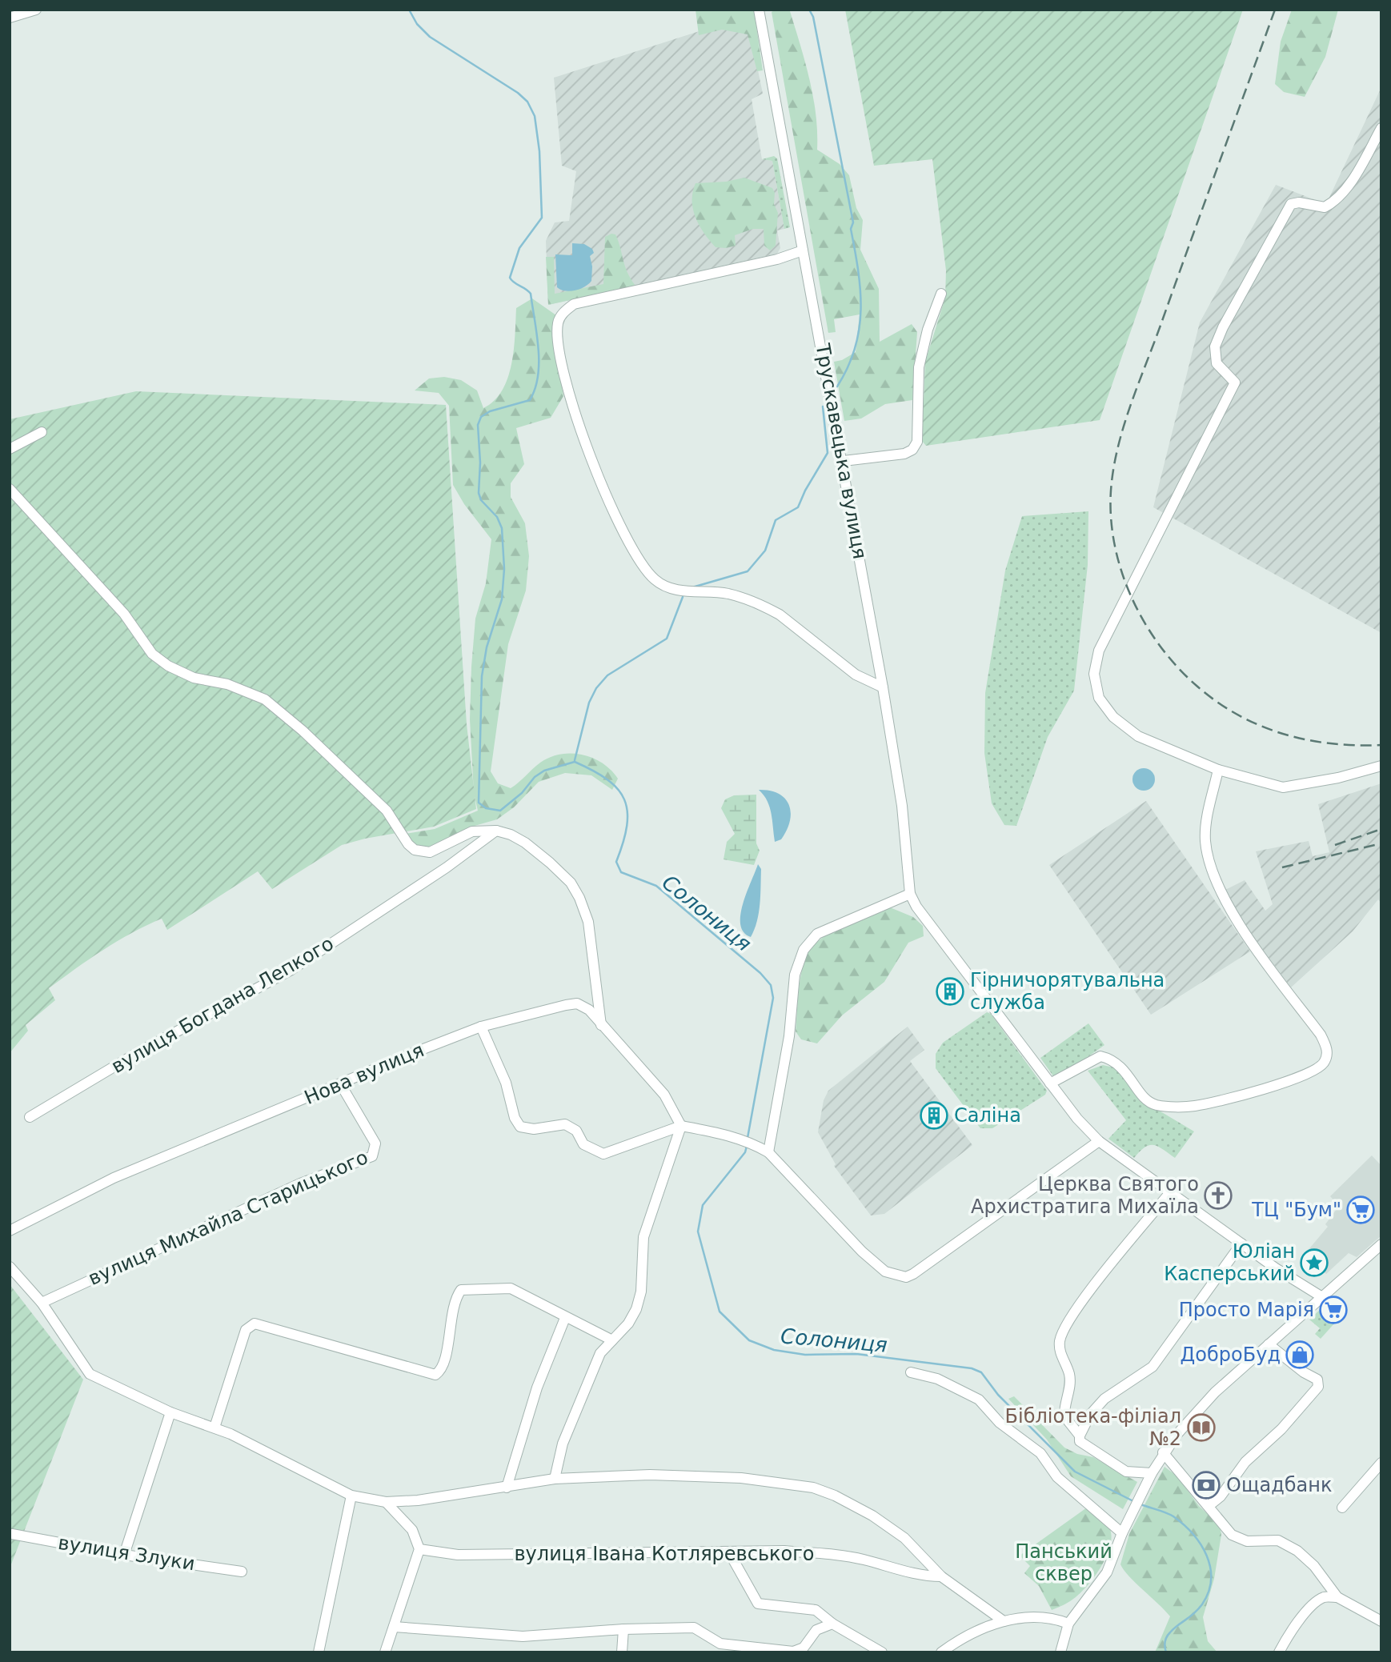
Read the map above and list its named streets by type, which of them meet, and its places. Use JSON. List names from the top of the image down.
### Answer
{
  "streets": {
    "street": [
      "Трускавецька вулиця",
      "вулиця Богдана Лепкого",
      "Нова вулиця",
      "вулиця Михайла Старицького",
      "вулиця Злуки",
      "вулиця Івана Котляревського"
    ]
  },
  "crossings": [
    ["Нова вулиця", "вулиця Михайла Старицького"]
  ],
  "water": ["Солониця"],
  "parks": ["Панський сквер"],
  "places": {
    "building": ["Гірничорятувальна служба", "Саліна"],
    "church": ["Церква Святого Архистратига Михаїла"],
    "supermarket": ["ТЦ \"Бум\"", "Просто Марія"],
    "place": ["Юліан Касперський"],
    "shop": ["ДоброБуд"],
    "library": ["Бібліотека-філіал №2"],
    "bank": ["Ощадбанк"]
  }
}
